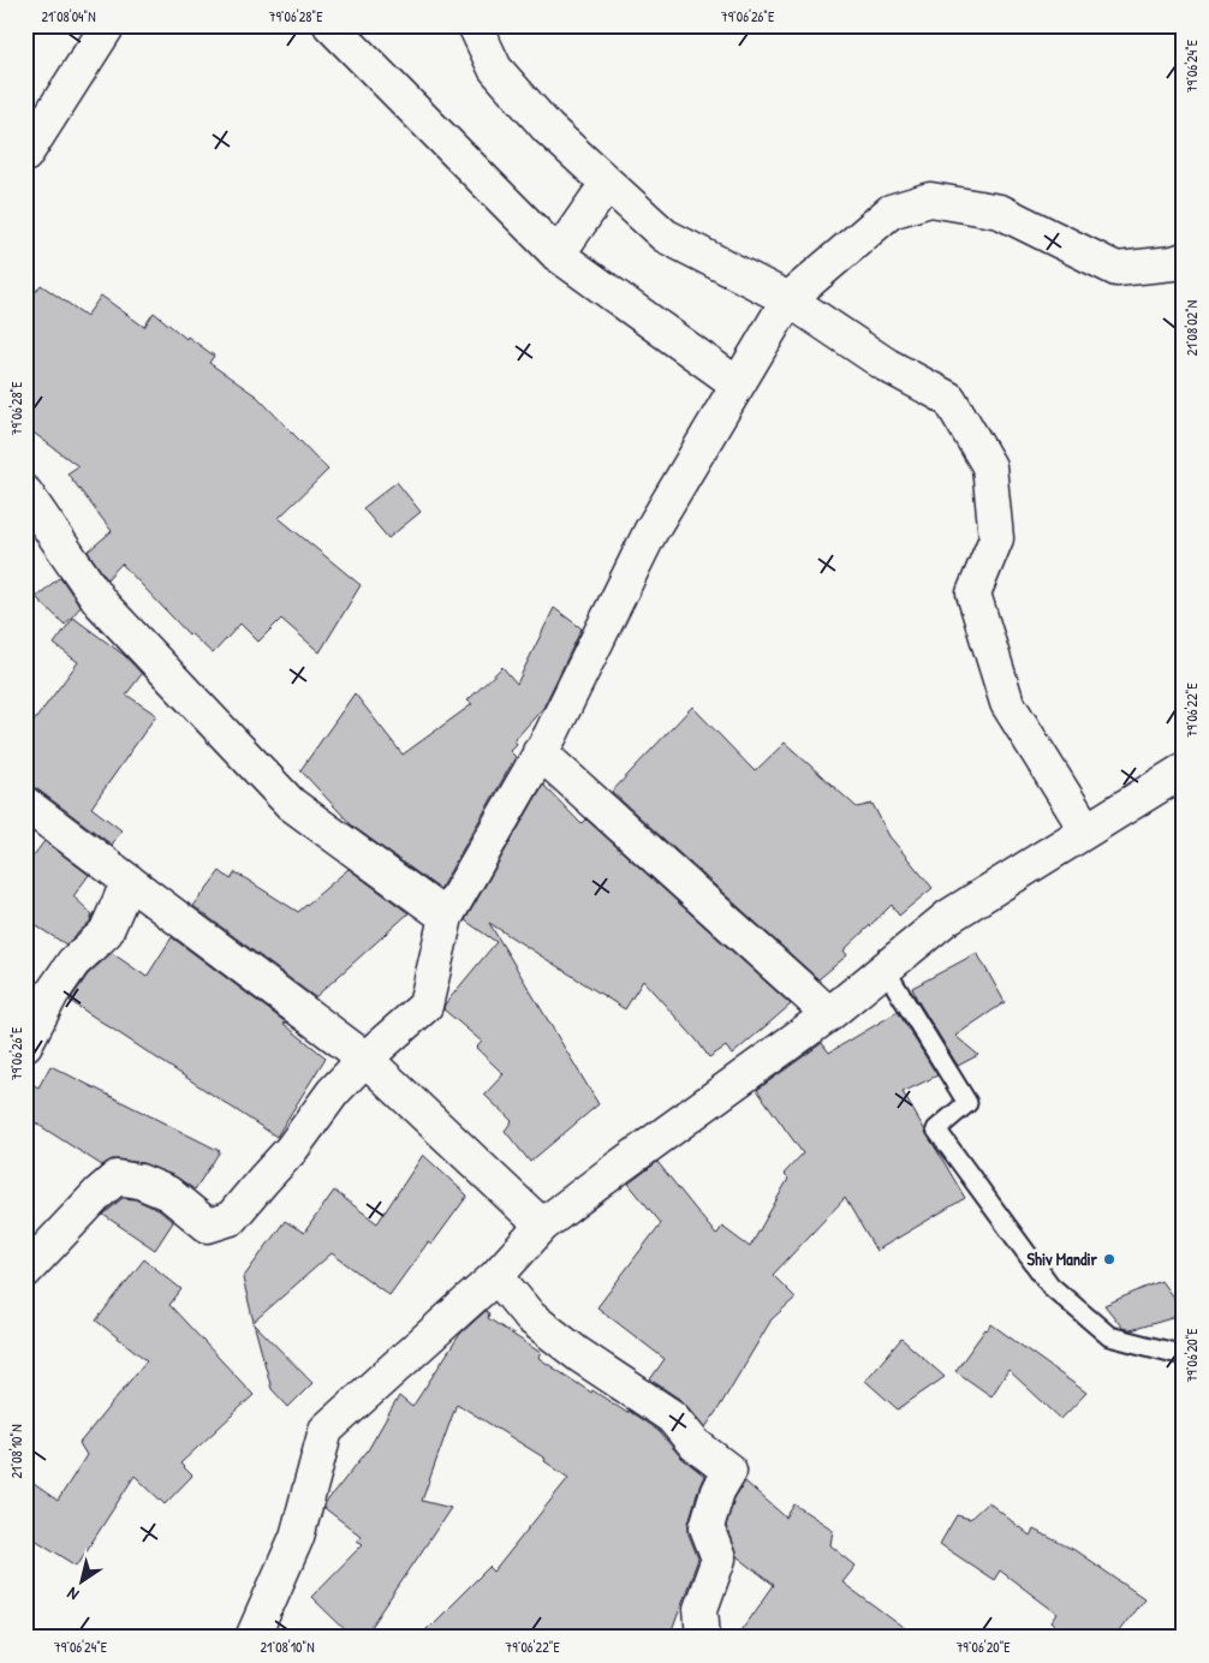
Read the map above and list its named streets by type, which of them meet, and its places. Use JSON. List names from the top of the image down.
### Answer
{
  "places": ["Shiv Mandir"],
  "north": "bottom left",
  "coordinates": [
    "21°08'04\"N",
    "79°06'28\"E",
    "79°06'26\"E",
    "79°06'24\"E",
    "21°08'02\"N",
    "79°06'22\"E",
    "79°06'20\"E",
    "21°08'10\"N"
  ]
}
